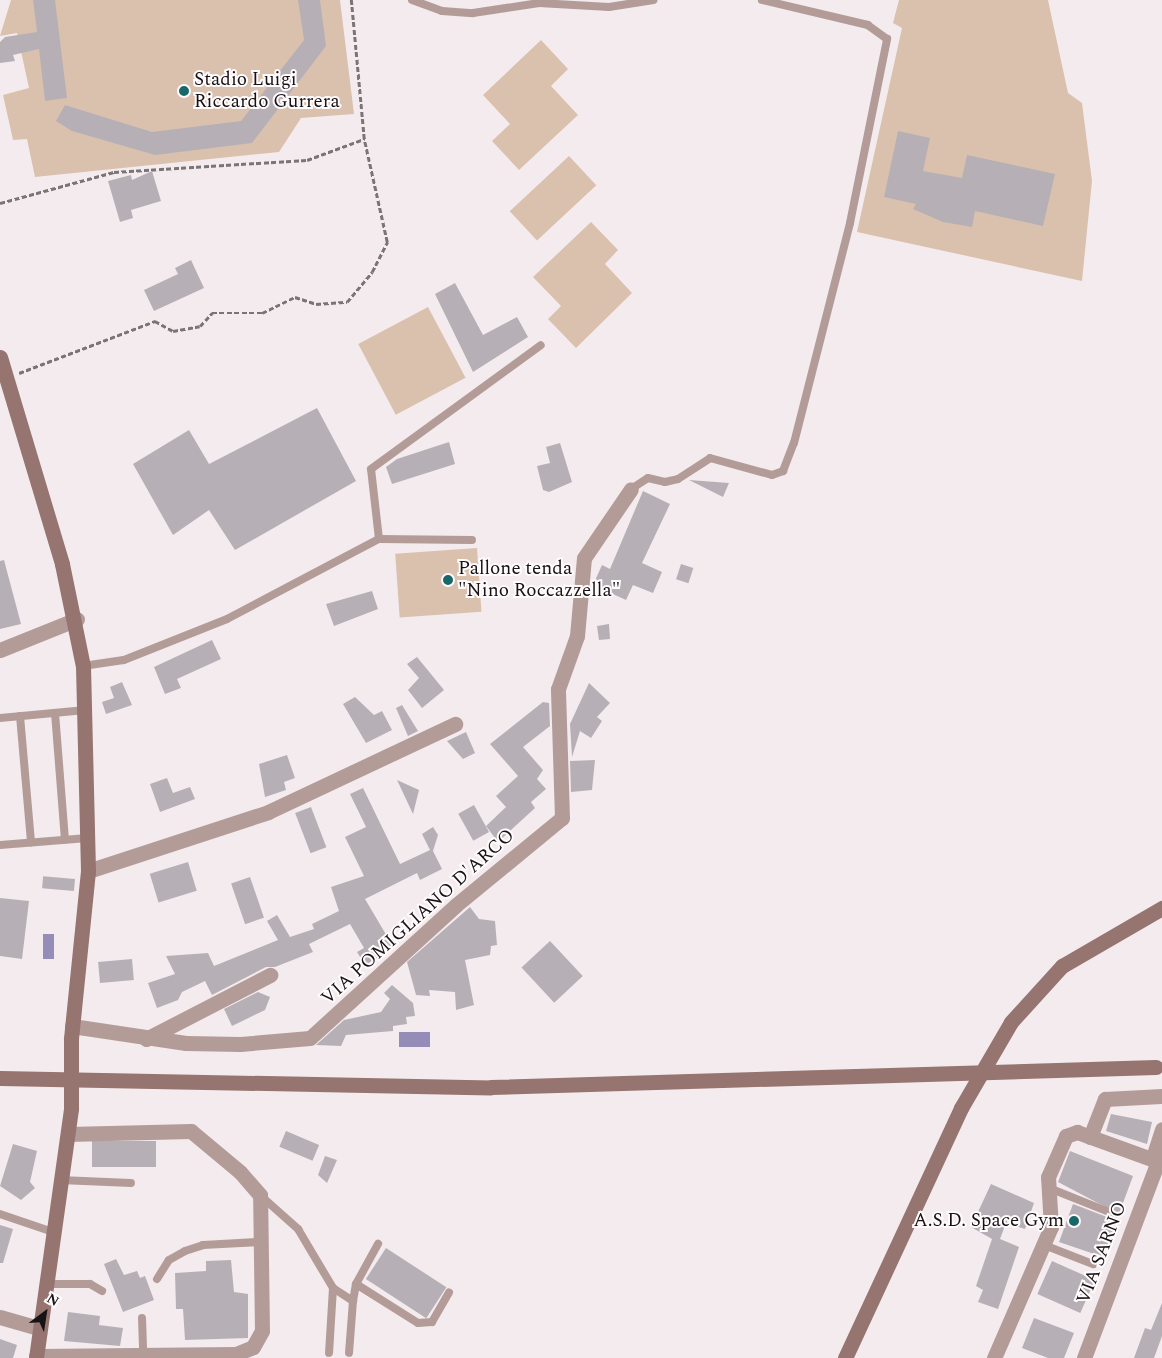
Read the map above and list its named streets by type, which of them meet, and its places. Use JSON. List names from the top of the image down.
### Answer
{
  "streets": {
    "street": ["VIA POMIGLIANO D'ARCO", "VIA SARNO"]
  },
  "places": ["Stadio Luigi Riccardo Gurrera", "Pallone tenda \"Nino Roccazzella\"", "A.S.D. Space Gym"],
  "north": "top right"
}
